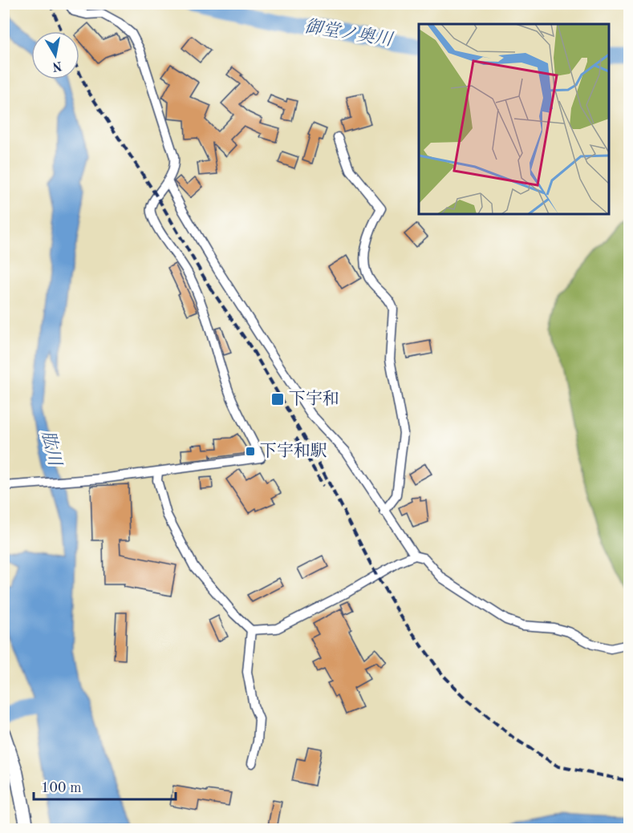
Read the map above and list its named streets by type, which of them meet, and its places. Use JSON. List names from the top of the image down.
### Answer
{
  "water": ["御堂ノ奥川", "肱川"],
  "places": {
    "transit": ["下宇和", "下宇和駅"]
  },
  "scale_bar": "100 m",
  "north": "bottom"
}
